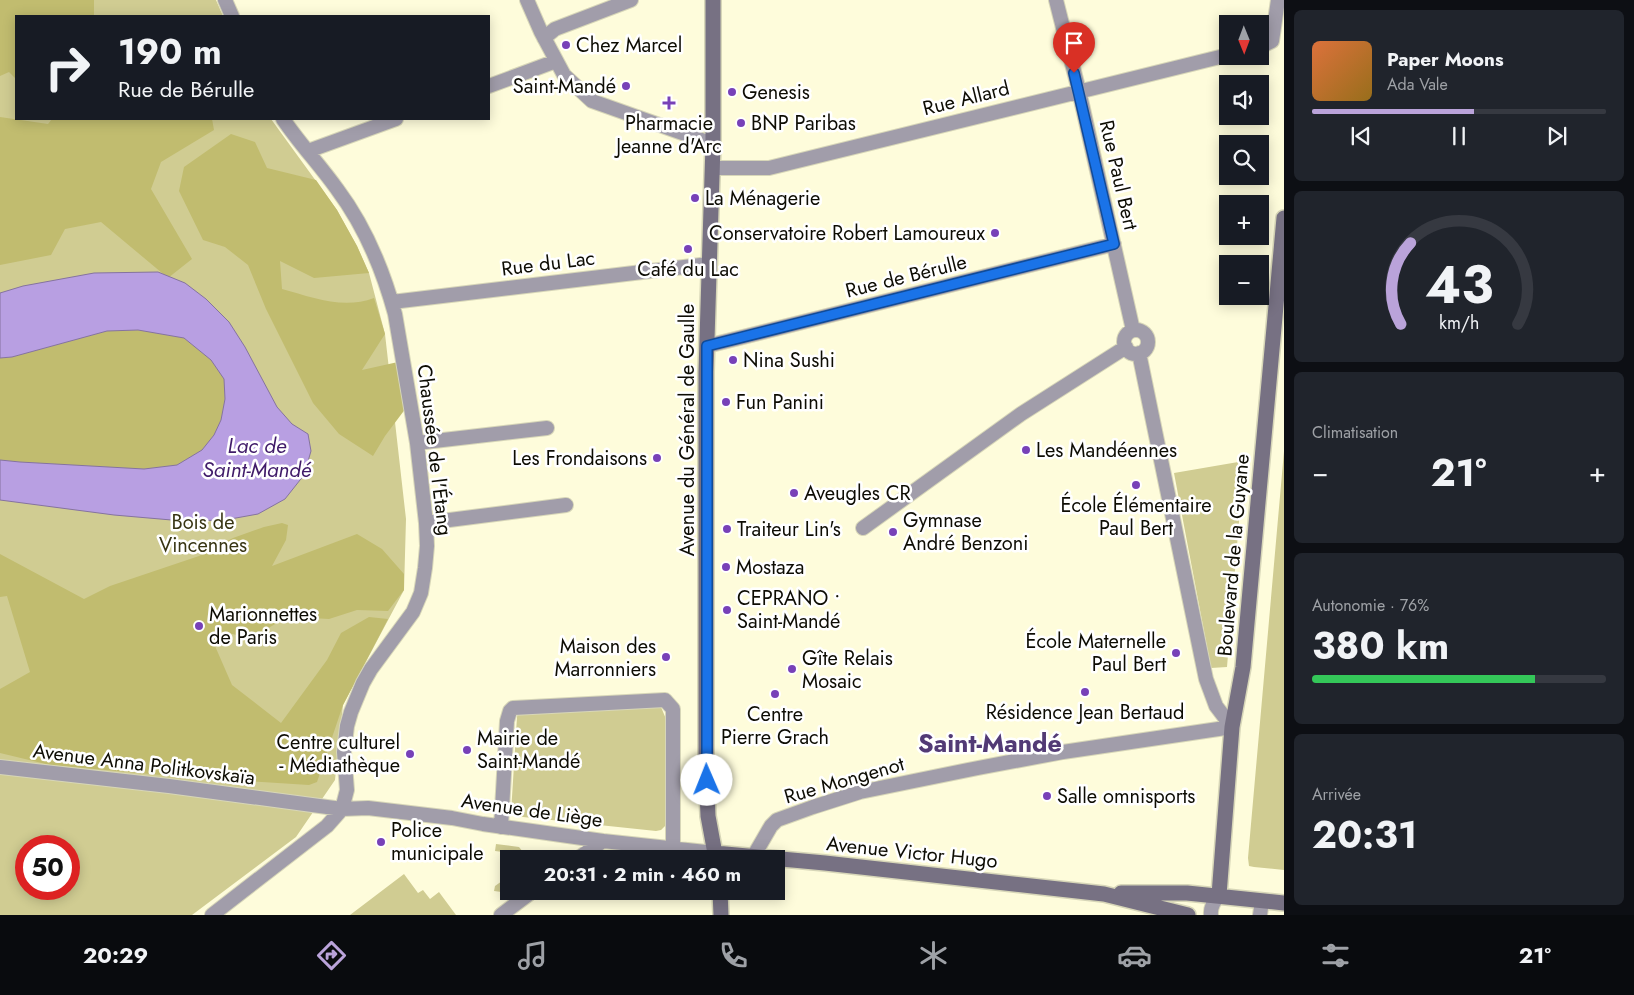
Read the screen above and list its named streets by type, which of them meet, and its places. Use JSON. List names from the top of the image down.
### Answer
{
  "streets": {
    "main road": ["Avenue du Général de Gaulle", "Boulevard de la Guyane", "Avenue Victor Hugo"],
    "street": [
      "Rue Allard",
      "Rue Paul Bert",
      "Rue du Lac",
      "Rue de Bérulle",
      "Chaussée de l'Étang",
      "Avenue Anna Politkovskaïa",
      "Rue Mongenot",
      "Avenue de Liège"
    ]
  },
  "crossings": [
    ["Rue Allard", "Rue Paul Bert"],
    ["Rue Allard", "Avenue du Général de Gaulle"],
    ["Rue Paul Bert", "Rue de Bérulle"],
    ["Rue du Lac", "Avenue du Général de Gaulle"],
    ["Rue du Lac", "Chaussée de l'Étang"],
    ["Rue de Bérulle", "Avenue du Général de Gaulle"],
    ["Chaussée de l'Étang", "Avenue Anna Politkovskaïa"],
    ["Chaussée de l'Étang", "Avenue de Liège"],
    ["Boulevard de la Guyane", "Rue Mongenot"],
    ["Avenue Anna Politkovskaïa", "Avenue de Liège"]
  ],
  "districts": ["Saint-Mandé"],
  "water": ["Lac de Saint-Mandé"],
  "parks": ["Bois de Vincennes"],
  "places": {
    "other": [
      "Chez Marcel",
      "Saint-Mandé",
      "Genesis",
      "BNP Paribas",
      "La Ménagerie",
      "Conservatoire Robert Lamoureux",
      "Café du Lac",
      "Nina Sushi",
      "Fun Panini",
      "Les Mandéennes",
      "Les Frondaisons",
      "École Élémentaire Paul Bert",
      "Aveugles CR",
      "Traiteur Lin's",
      "Gymnase André Benzoni",
      "Mostaza",
      "CEPRANO • Saint-Mandé",
      "Marionnettes de Paris",
      "École Maternelle Paul Bert",
      "Maison des Marronniers",
      "Gîte Relais Mosaic",
      "Résidence Jean Bertaud",
      "Centre Pierre Grach",
      "Mairie de Saint-Mandé",
      "Centre culturel - Médiathèque",
      "Salle omnisports",
      "Police municipale"
    ],
    "health": ["Pharmacie Jeanne d'Arc"]
  },
  "north": "bottom",
  "page": {
    "map_buttons": ["+", "−"],
    "turn": ["190 m", "Rue de Bérulle"],
    "song": ["Paper Moons", "Ada Vale"],
    "tile": [
      "Climatisation",
      ["Autonomie · 76%", "380 km"],
      ["Arrivée", "20:31"]
    ],
    "heat": ["−", "21°", "+"],
    "limit": "50",
    "trip": "20:31 · 2 min · 460 m",
    "tabs": ["20:29", "21°"],
    "gauge": ["43", "km/h"]
  }
}
